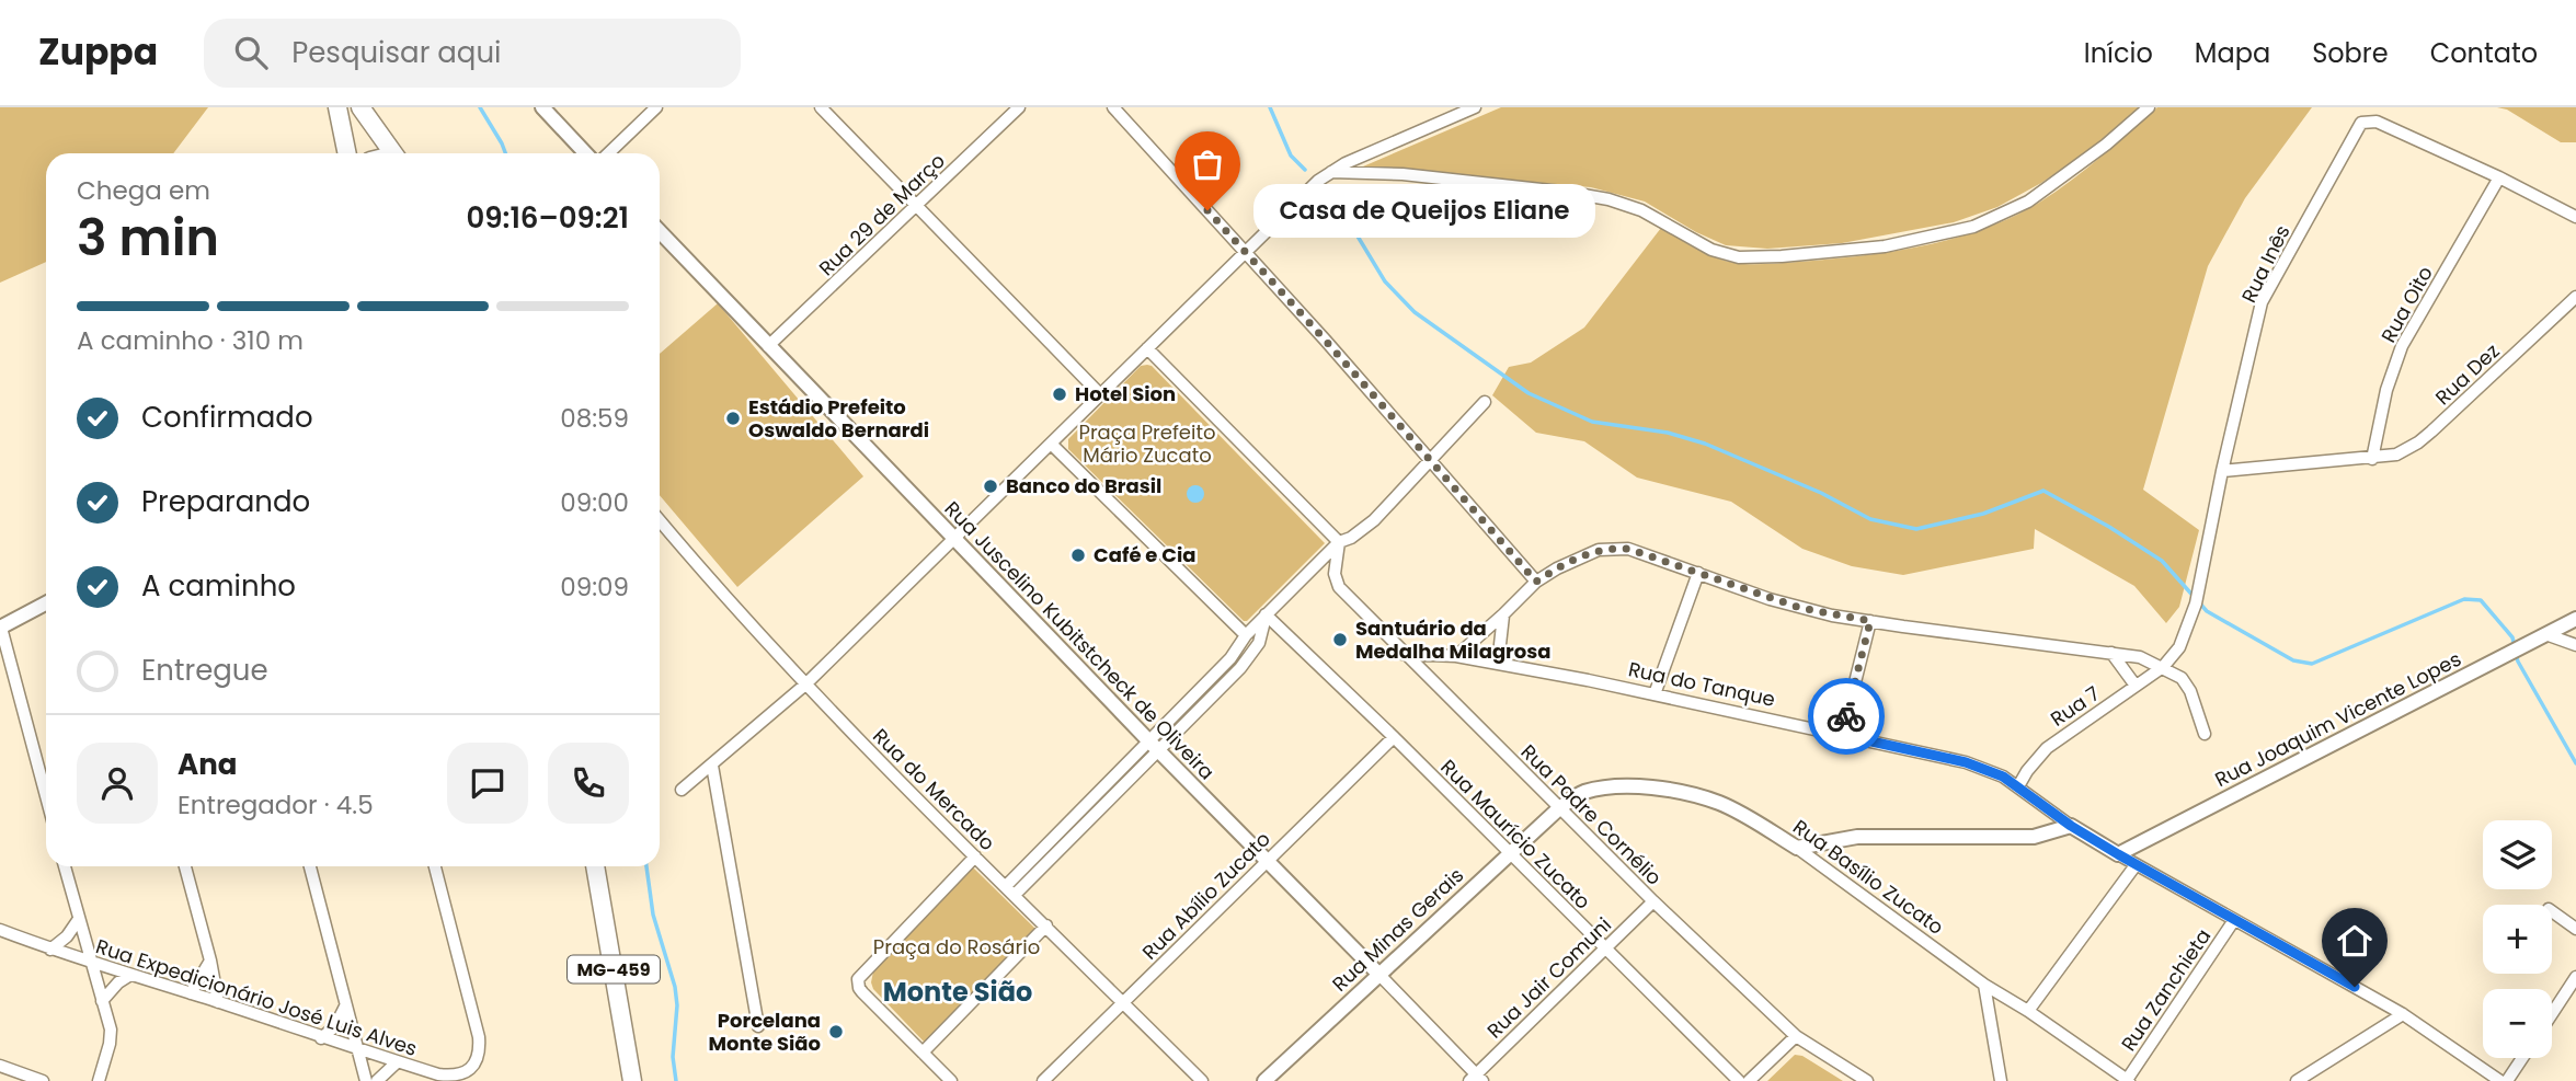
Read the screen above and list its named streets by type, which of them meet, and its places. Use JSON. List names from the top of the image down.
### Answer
{
  "streets": {
    "main road": ["MG-459"],
    "street": [
      "Rua 29 de Março",
      "Rua Inês",
      "Rua Oito",
      "Rua Dez",
      "Rua Juscelino Kubitstcheck de Oliveira",
      "Rua do Tanque",
      "Rua 7",
      "Rua Joaquim Vicente Lopes",
      "Rua do Mercado",
      "Rua Padre Cornélio",
      "Rua Maurício Zucato",
      "Rua Basílio Zucato",
      "Rua Abílio Zucato",
      "Rua Minas Gerais",
      "Rua Jair Comuni",
      "Rua Zanchieta",
      "Rua Expedicionário José Luis Alves"
    ]
  },
  "crossings": [
    ["Rua 29 de Março", "Rua Juscelino Kubitstcheck de Oliveira"],
    ["Rua Inês", "Rua Oito"],
    ["Rua Inês", "Rua 7"],
    ["Rua Oito", "Rua Dez"],
    ["Rua Juscelino Kubitstcheck de Oliveira", "Rua Abílio Zucato"],
    ["Rua Juscelino Kubitstcheck de Oliveira", "Rua Minas Gerais"],
    ["Rua Juscelino Kubitstcheck de Oliveira", "Rua Jair Comuni"],
    ["Rua do Tanque", "Rua 7"],
    ["Rua do Tanque", "Rua Joaquim Vicente Lopes"],
    ["Rua do Tanque", "Rua Padre Cornélio"],
    ["Rua do Tanque", "Rua Zanchieta"],
    ["Rua do Mercado", "Rua Abílio Zucato"],
    ["Rua Padre Cornélio", "Rua Basílio Zucato"],
    ["Rua Padre Cornélio", "Rua Minas Gerais"],
    ["Rua Padre Cornélio", "Rua Jair Comuni"],
    ["Rua Maurício Zucato", "Rua Abílio Zucato"],
    ["Rua Maurício Zucato", "Rua Minas Gerais"],
    ["Rua Maurício Zucato", "Rua Jair Comuni"],
    ["Rua Basílio Zucato", "Rua Minas Gerais"],
    ["Rua Basílio Zucato", "Rua Zanchieta"]
  ],
  "districts": ["Monte Sião"],
  "parks": ["Praça Prefeito Mário Zucato", "Praça do Rosário"],
  "places": [
    "Casa de Queijos Eliane",
    "Hotel Sion",
    "Estádio Prefeito Oswaldo Bernardi",
    "Banco do Brasil",
    "Café e Cia",
    "Santuário da Medalha Milagrosa",
    "Porcelana Monte Sião"
  ],
  "page": {
    "header": "Zuppa",
    "search": "Pesquisar aqui",
    "nav": [
      "Início",
      "Mapa",
      "Sobre",
      "Contato"
    ],
    "heading": ["3 min", "Chega em", "09:16–09:21"],
    "panel": ["Ana", "Entregador · 4.5"],
    "bubble": "Casa de Queijos Eliane",
    "bar": "A caminho · 310 m",
    "list": [
      ["Confirmado", "08:59"],
      ["Preparando", "09:00"],
      ["A caminho", "09:09"],
      "Entregue"
    ],
    "map_buttons": ["+", "−"]
  }
}
